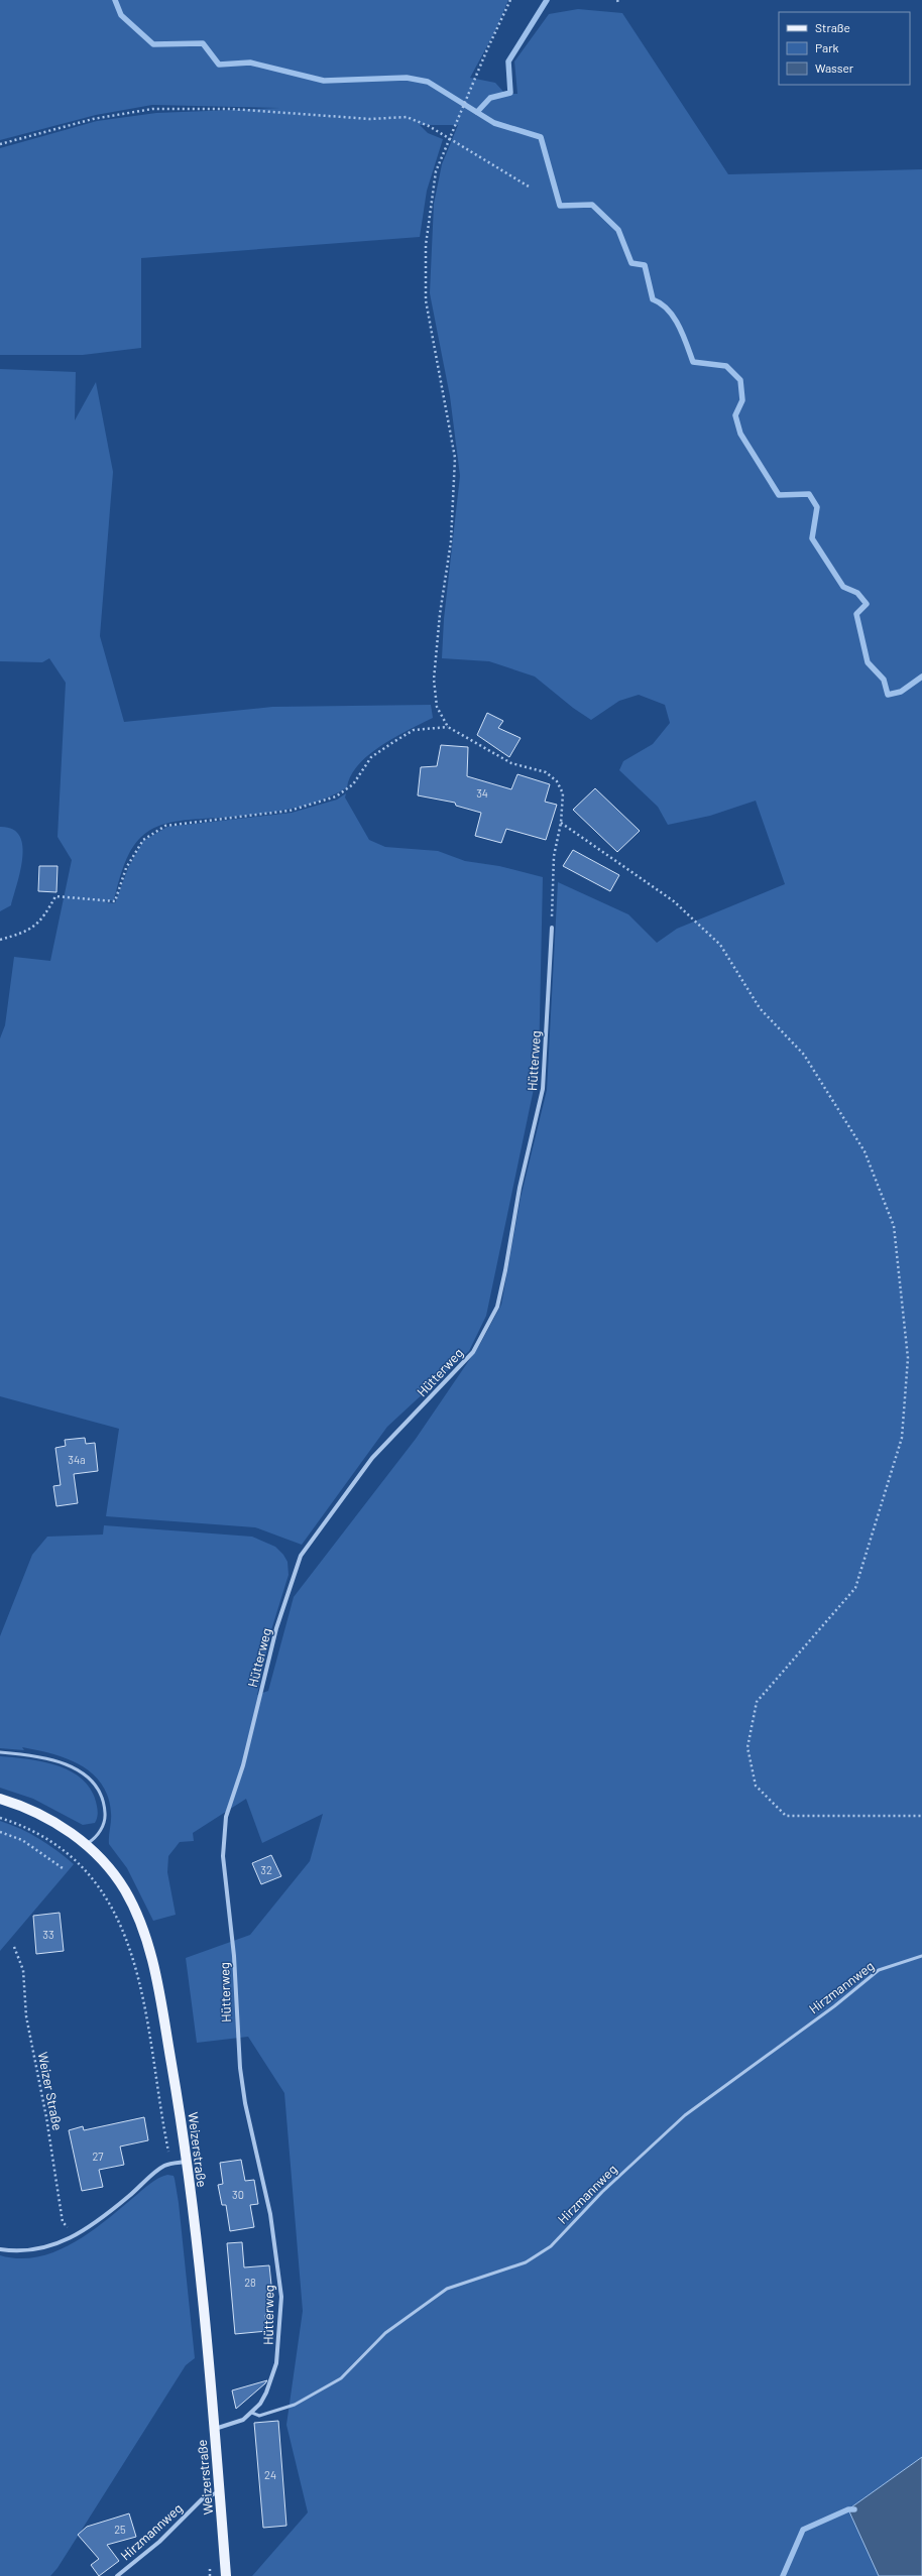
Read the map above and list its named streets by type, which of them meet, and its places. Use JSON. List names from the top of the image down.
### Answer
{
  "streets": {
    "main road": ["Weizerstraße"],
    "street": ["Hütterweg", "Hirzmannweg"],
    "path": ["Weizer Straße"]
  },
  "crossings": [
    ["Hütterweg", "Hirzmannweg"],
    ["Hütterweg", "Weizerstraße"],
    ["Hirzmannweg", "Weizerstraße"]
  ],
  "house_numbers": [
    "34",
    "34a",
    "32",
    "33",
    "27",
    "30",
    "28",
    "24",
    "25"
  ],
  "legend": ["Straße", "Park", "Wasser"]
}
